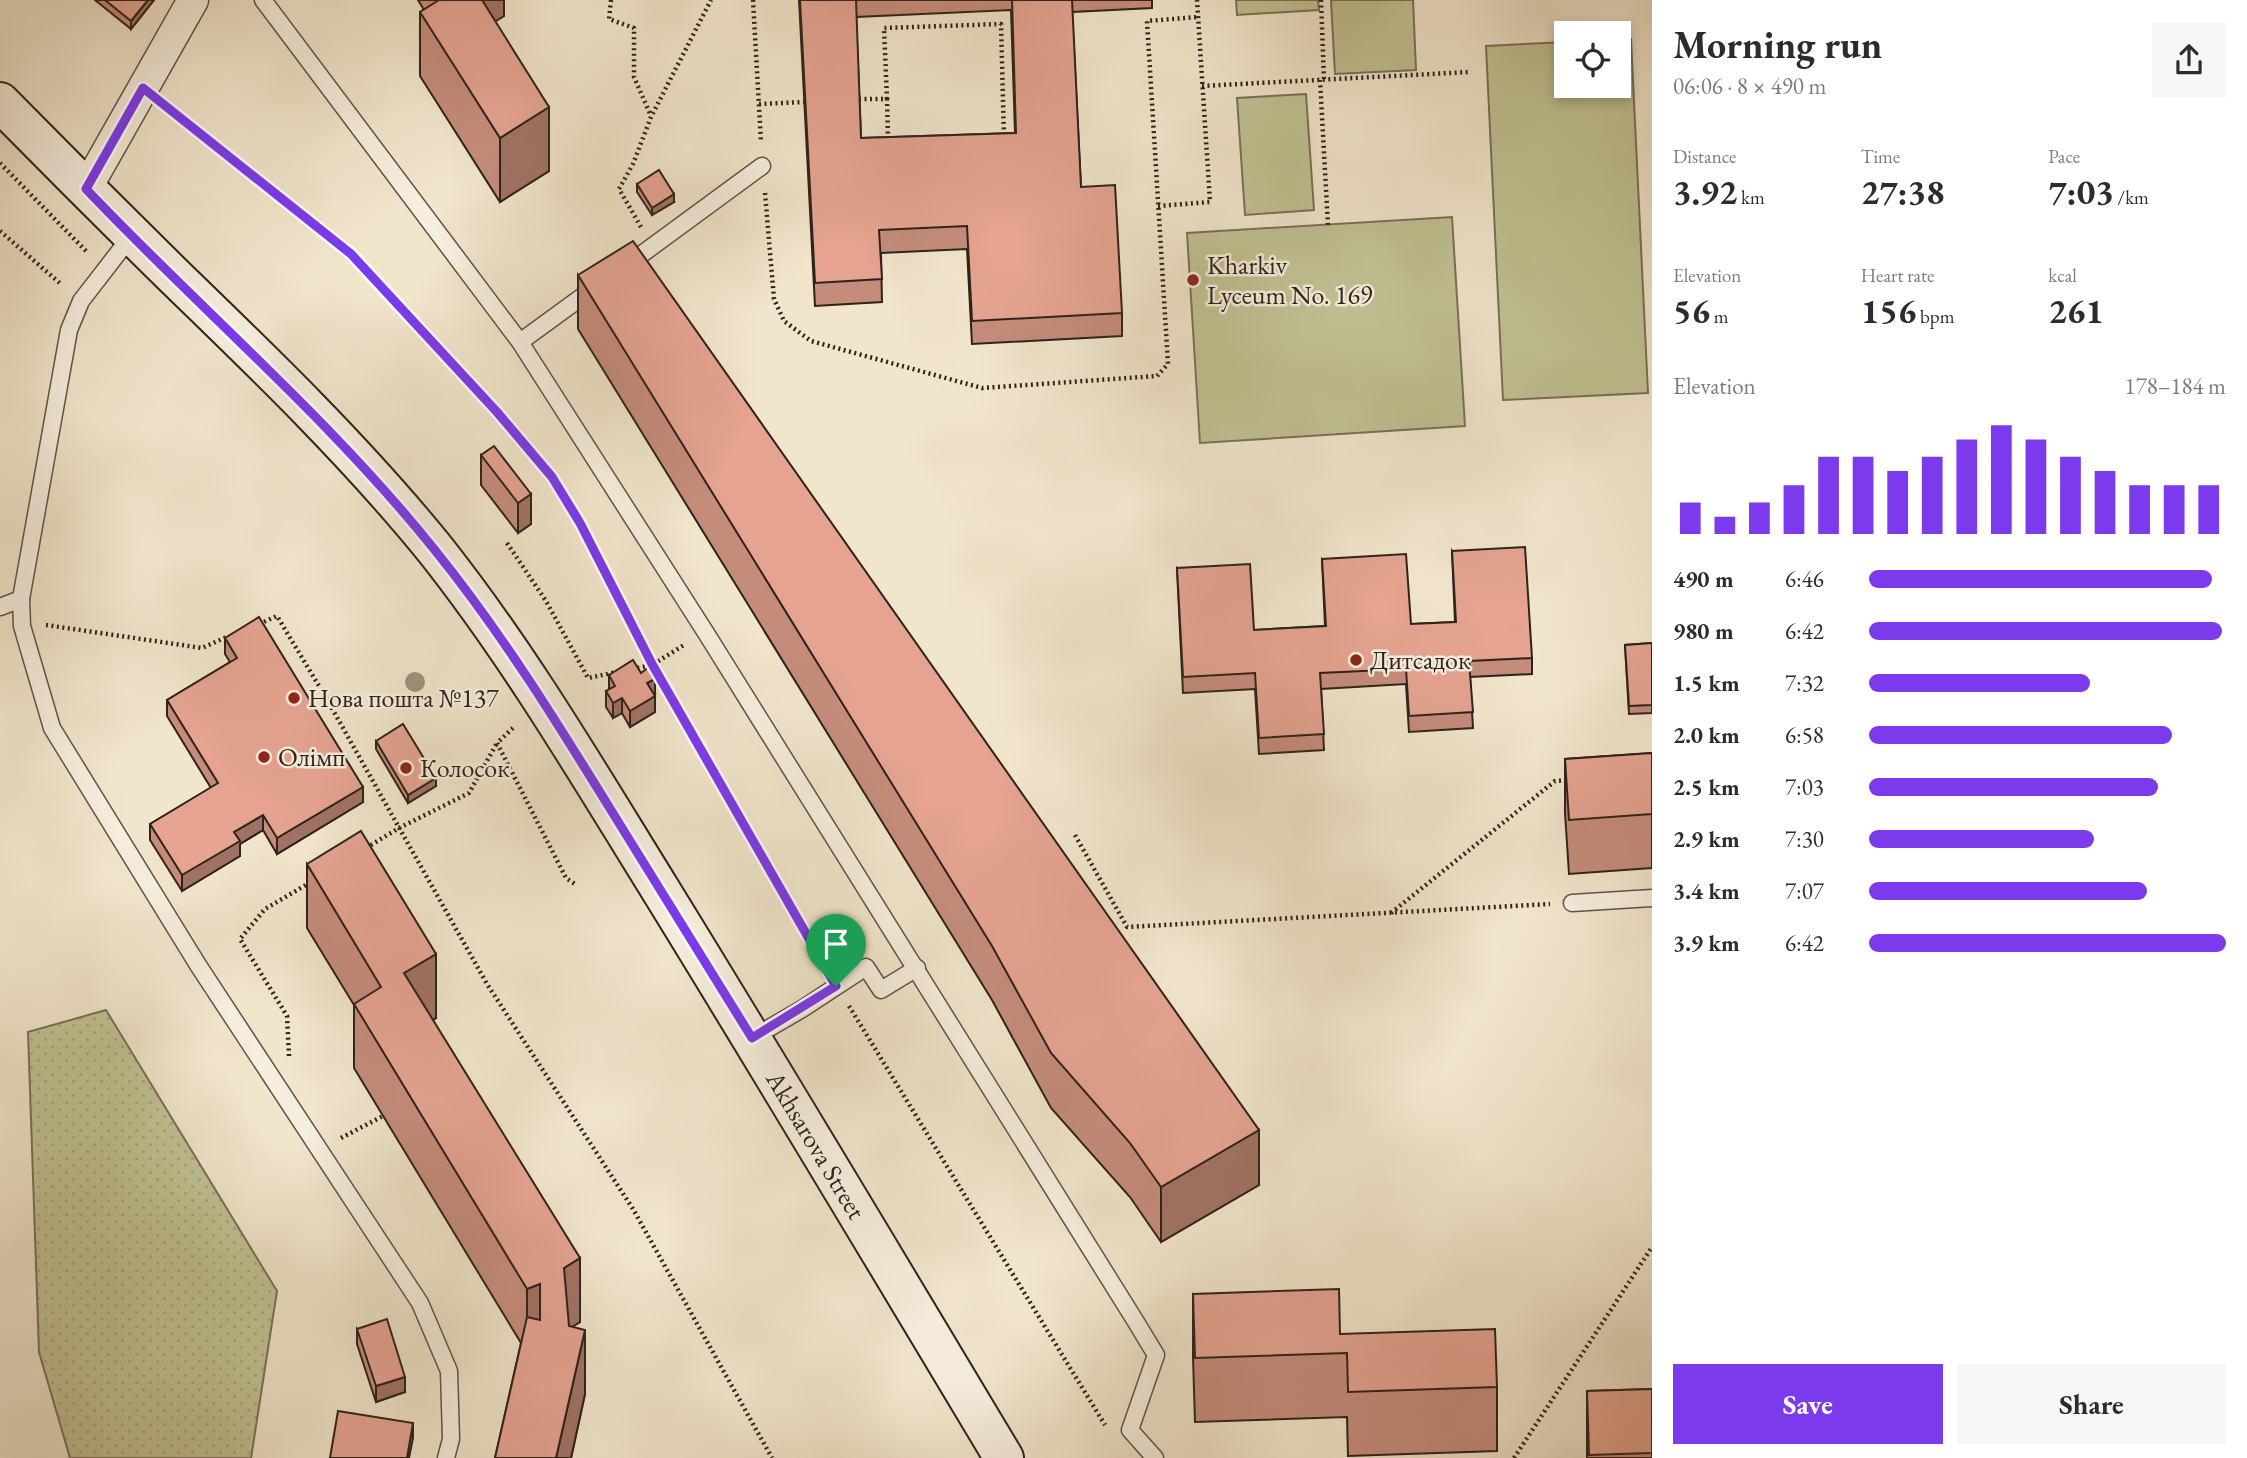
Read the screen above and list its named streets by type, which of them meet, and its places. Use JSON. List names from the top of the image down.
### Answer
{
  "streets": {
    "main road": ["Akhsarova Street"]
  },
  "places": [
    "Kharkiv Lyceum No. 169",
    "Дитсадок",
    "Нова пошта №137",
    "Олімп",
    "Колосок"
  ],
  "page": {
    "heading": ["Morning run", "06:06 · 8 × 490 m"],
    "stats": [
      ["Distance", "3.92 km"],
      ["Time", "27:38"],
      ["Pace", "7:03 /km"],
      ["Elevation", "56 m"],
      ["Heart rate", "156 bpm"],
      ["kcal", "261"]
    ],
    "chart": ["Elevation", "178–184 m"],
    "list": [
      {
        "name": "490 m",
        "note": "6:46"
      },
      {
        "name": "980 m",
        "note": "6:42"
      },
      {
        "name": "1.5 km",
        "note": "7:32"
      },
      {
        "name": "2.0 km",
        "note": "6:58"
      },
      {
        "name": "2.5 km",
        "note": "7:03"
      },
      {
        "name": "2.9 km",
        "note": "7:30"
      },
      {
        "name": "3.4 km",
        "note": "7:07"
      },
      {
        "name": "3.9 km",
        "note": "6:42"
      }
    ],
    "buttons": ["Save", "Share"]
  }
}
